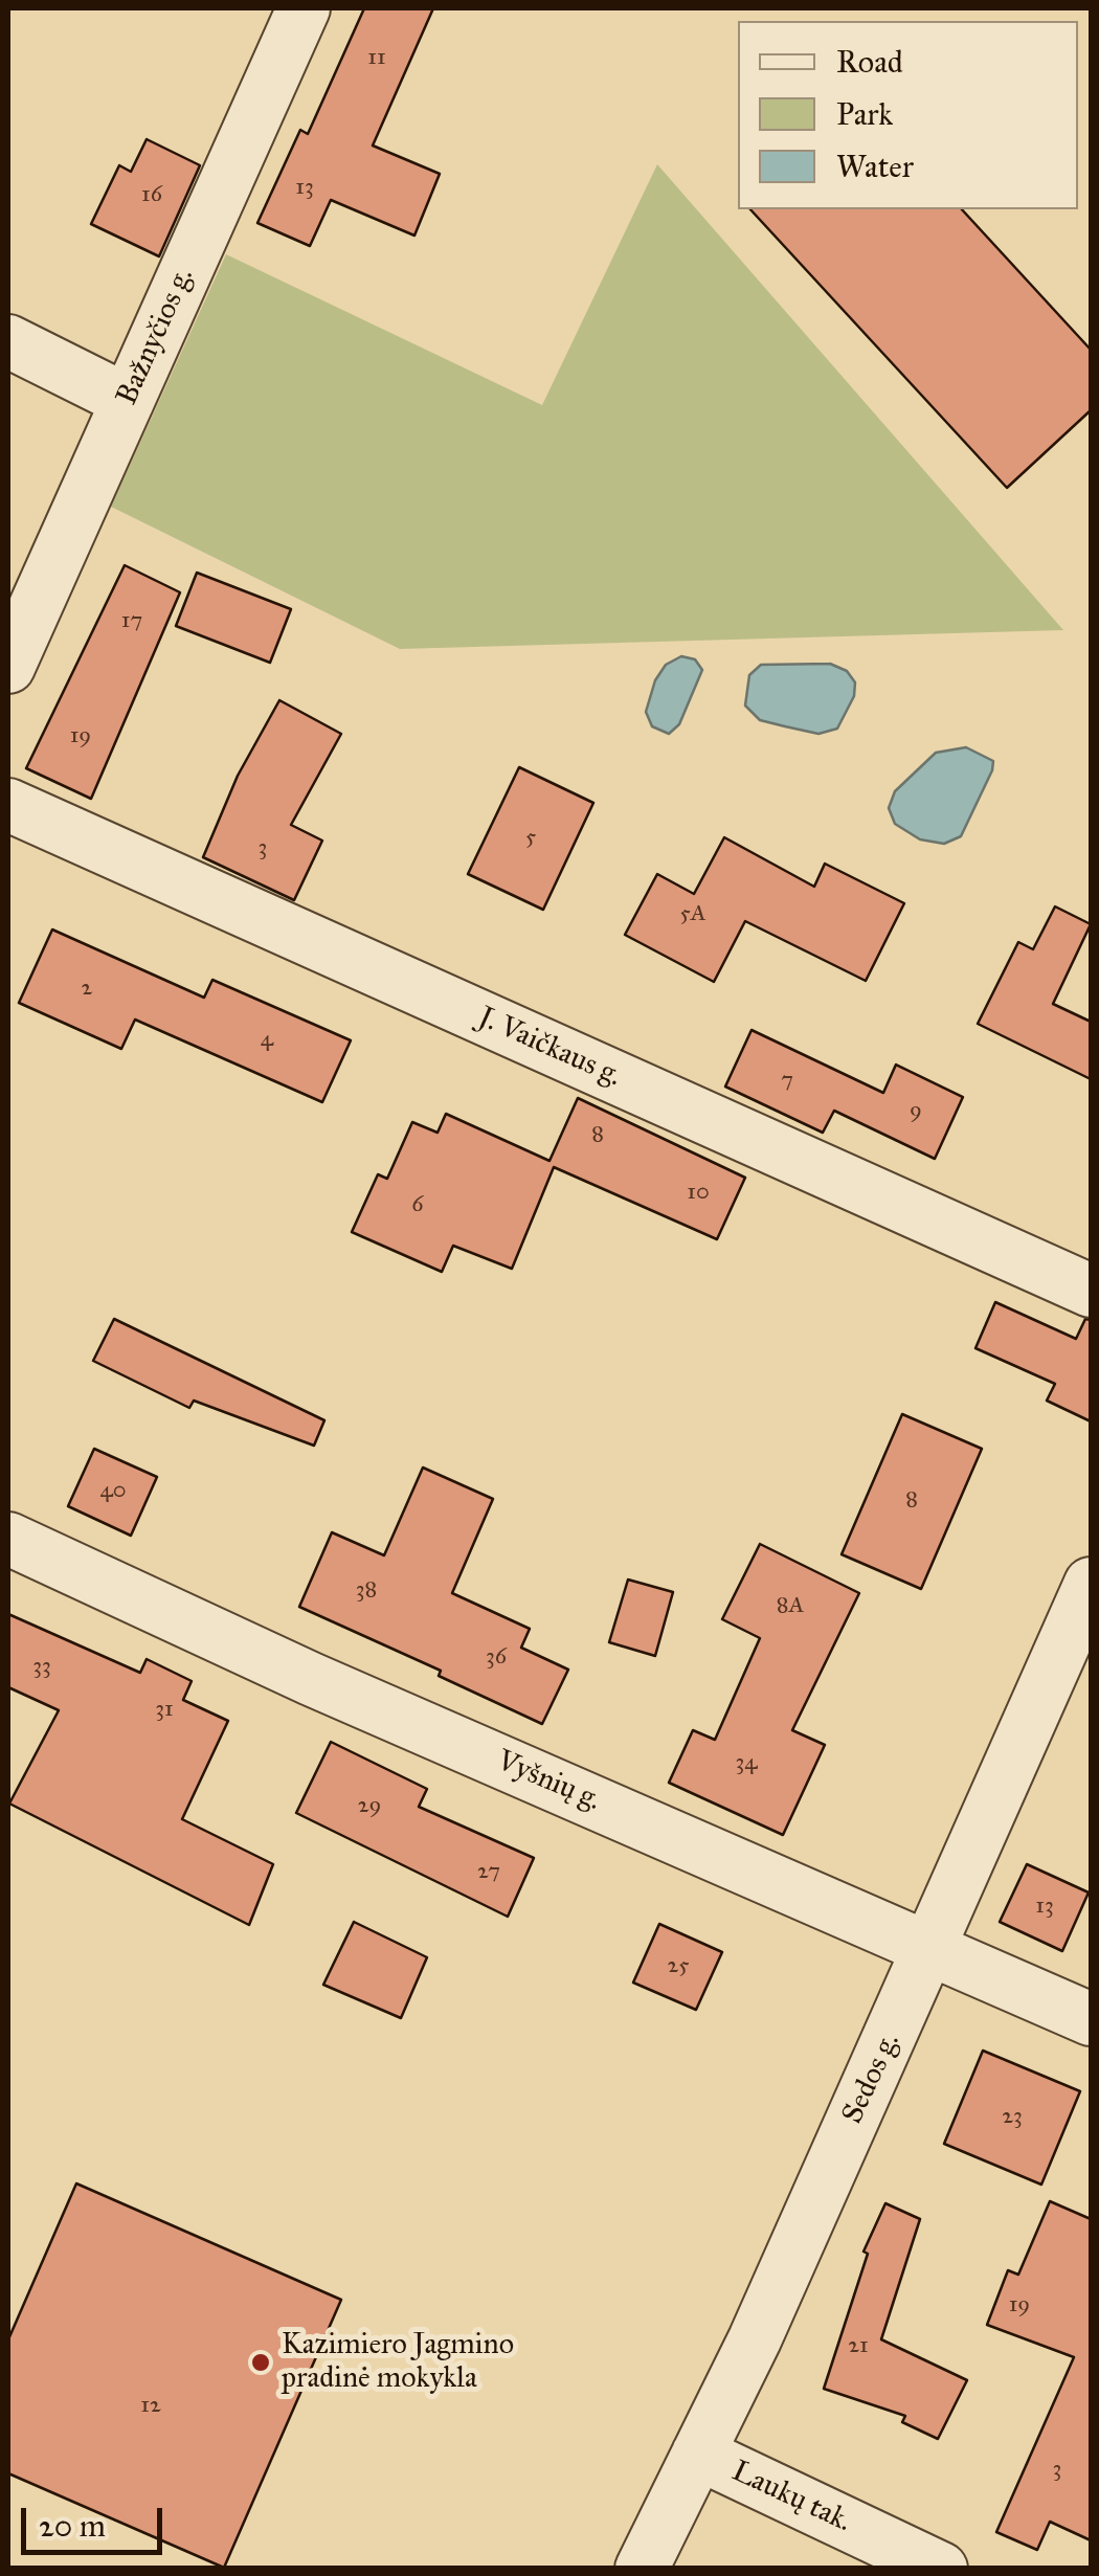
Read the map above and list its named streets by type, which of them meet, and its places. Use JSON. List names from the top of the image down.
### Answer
{
  "streets": {
    "street": [
      "Bažnyčios g.",
      "J. Vaičkaus g.",
      "Vyšnių g.",
      "Sedos g.",
      "Laukų tak."
    ]
  },
  "crossings": [
    ["Vyšnių g.", "Sedos g."],
    ["Sedos g.", "Laukų tak."]
  ],
  "places": ["Kazimiero Jagmino pradinė mokykla"],
  "house_numbers": [
    "11",
    "13",
    "16",
    "17",
    "19",
    "5",
    "3",
    "5A",
    "2",
    "4",
    "7",
    "9",
    "8",
    "10",
    "6",
    "40",
    "8",
    "38",
    "8A",
    "36",
    "33",
    "31",
    "34",
    "29",
    "27",
    "13",
    "25",
    "23",
    "19",
    "21",
    "12",
    "3"
  ],
  "legend": ["Road", "Park", "Water"],
  "scale_bar": "20 m"
}
